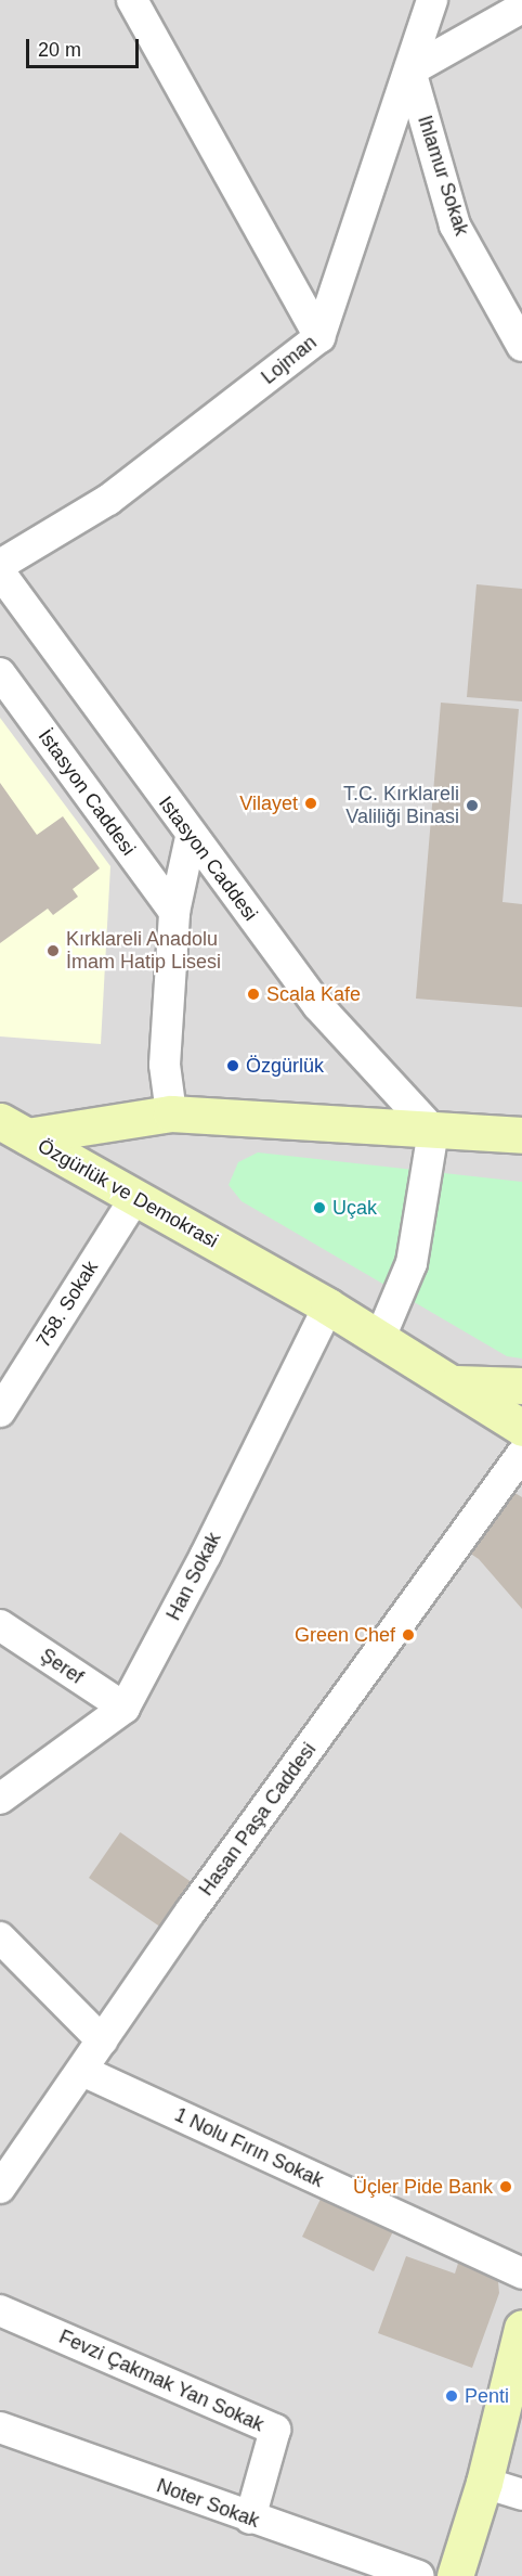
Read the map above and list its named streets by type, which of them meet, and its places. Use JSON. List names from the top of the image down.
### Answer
{
  "streets": {
    "street": [
      "Ihlamur Sokak",
      "Lojman",
      "İstasyon Caddesi",
      "Istasyon Caddesi",
      "Özgürlük ve Demokrasi",
      "758. Sokak",
      "Han Sokak",
      "Şeref",
      "Hasan Paşa Caddesi",
      "1 Nolu Fırın Sokak",
      "Fevzi Çakmak Yan Sokak",
      "Noter Sokak"
    ]
  },
  "crossings": [
    ["Ihlamur Sokak", "Lojman"],
    ["Istasyon Caddesi", "Özgürlük ve Demokrasi"],
    ["Özgürlük ve Demokrasi", "758. Sokak"],
    ["Özgürlük ve Demokrasi", "Han Sokak"],
    ["Han Sokak", "Şeref"],
    ["Hasan Paşa Caddesi", "1 Nolu Fırın Sokak"],
    ["Fevzi Çakmak Yan Sokak", "Noter Sokak"]
  ],
  "places": [
    "Vilayet",
    "T.C. Kırklareli Valiliği Binasi",
    "Kırklareli Anadolu İmam Hatip Lisesi",
    "Scala Kafe",
    "Özgürlük",
    "Uçak",
    "Green Chef",
    "Üçler Pide Bank",
    "Penti"
  ],
  "scale_bar": "20 m"
}
